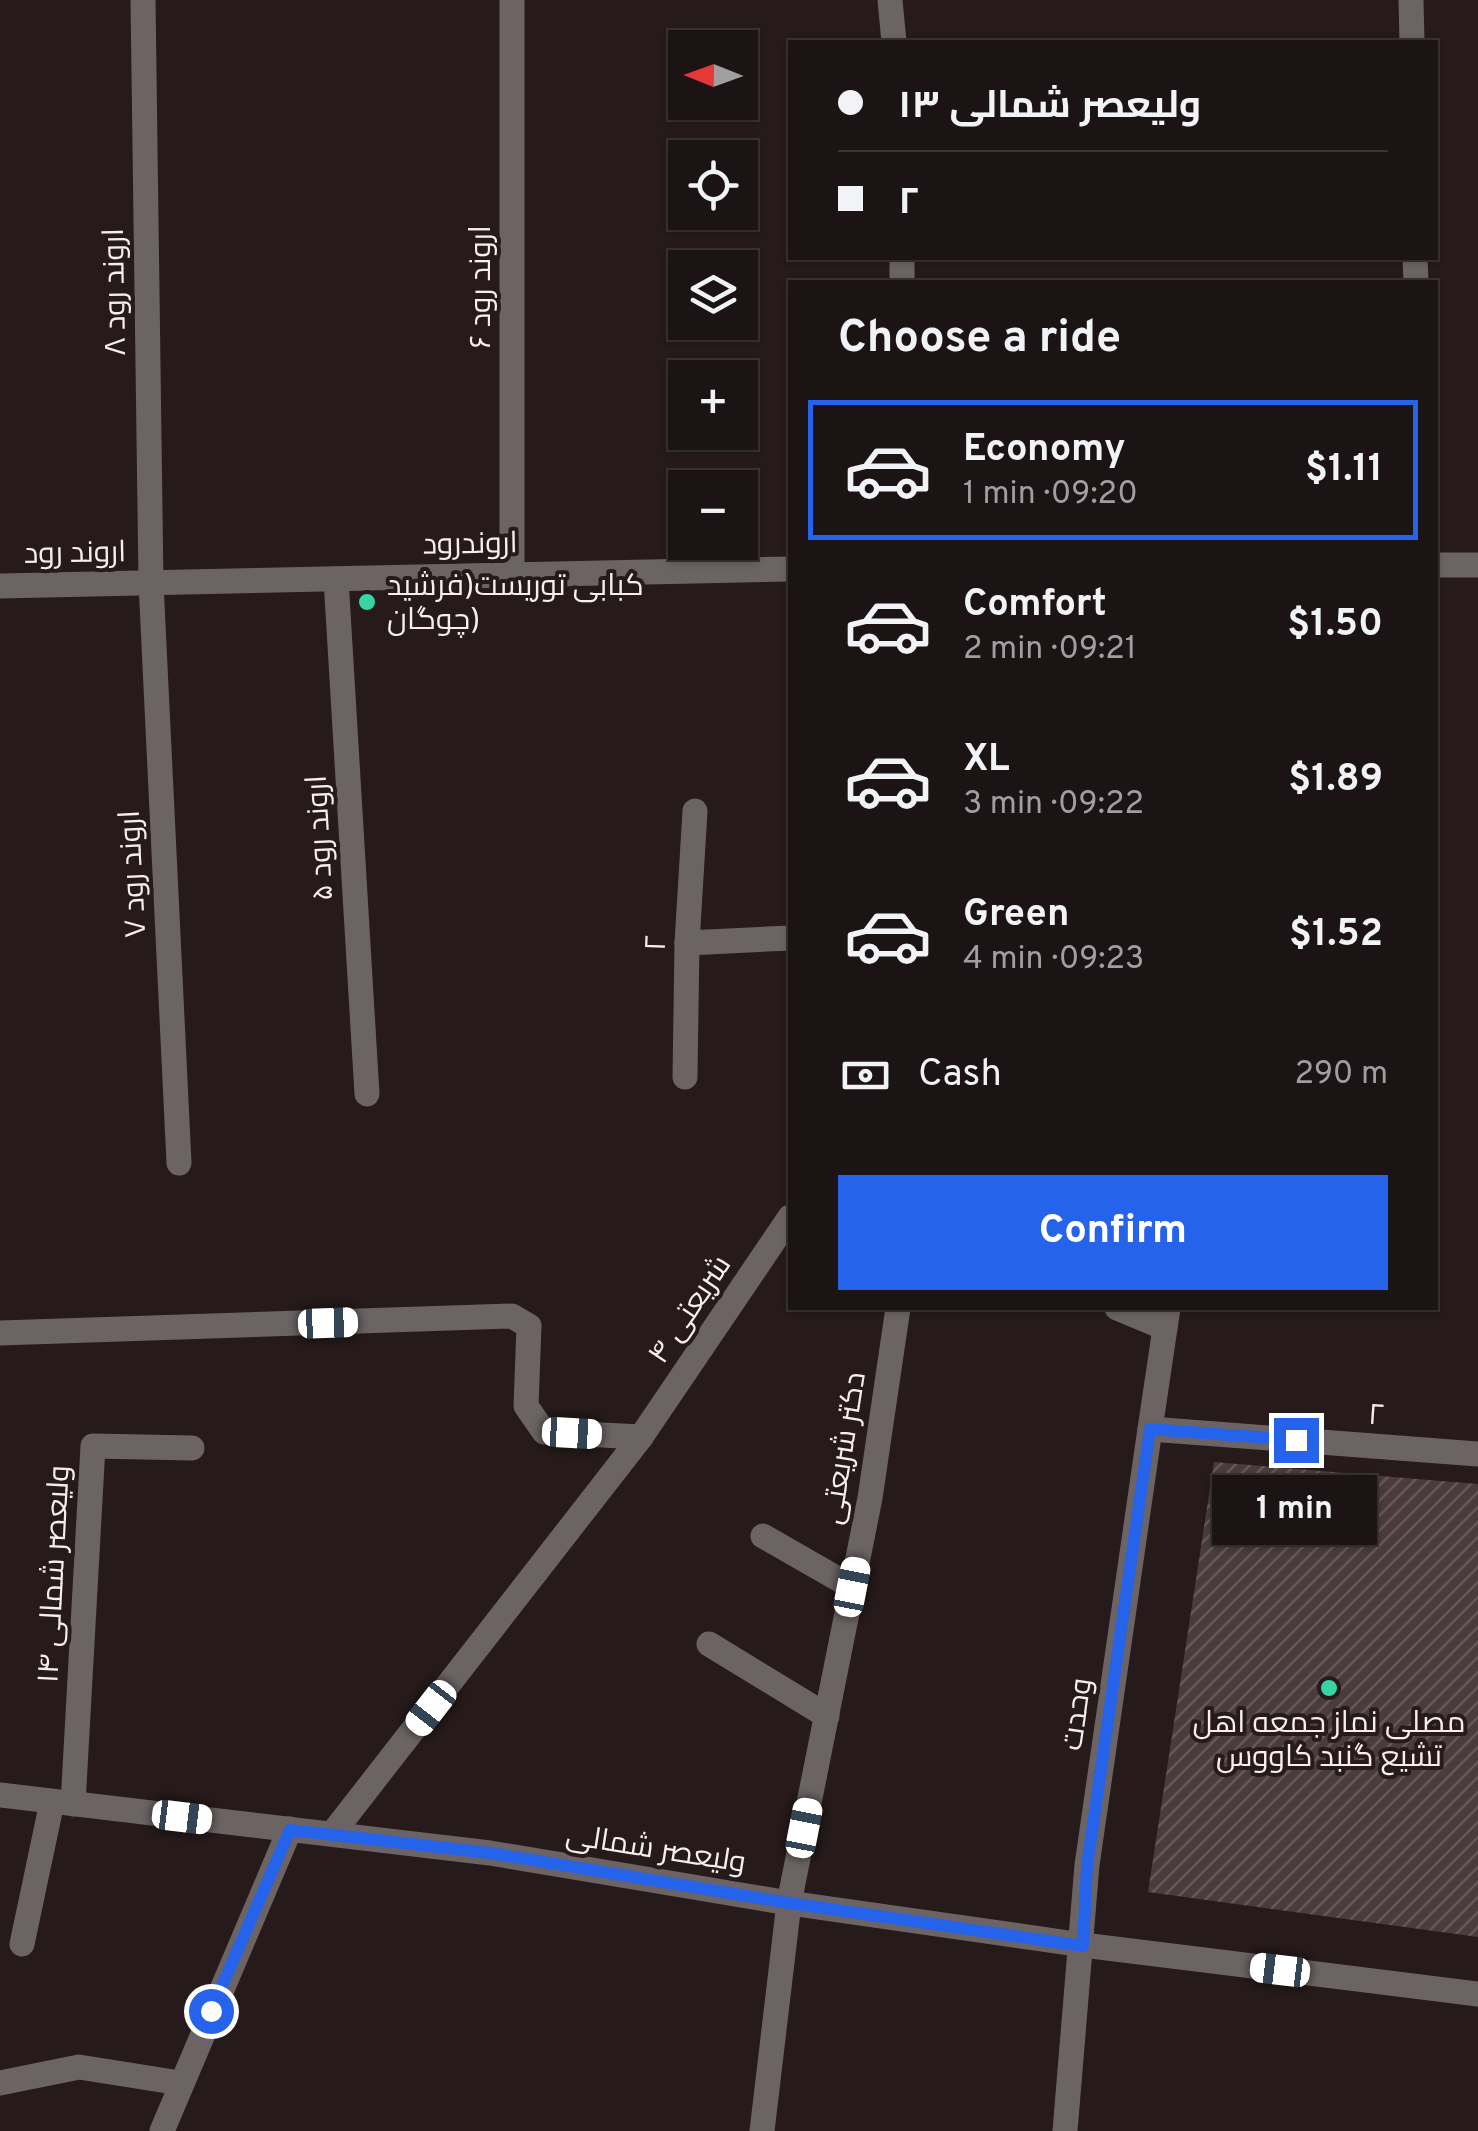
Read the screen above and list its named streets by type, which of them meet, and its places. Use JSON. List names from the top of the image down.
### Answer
{
  "streets": {
    "street": [
      "اروند رود ۶",
      "اروند رود ۸",
      "اروندرود",
      "اروند رود",
      "اروند رود ۵",
      "اروند رود ۷",
      "۲",
      "شریعتی ۴",
      "دکتر شریعتی",
      "ولیعصر شمالی ۱۴",
      "وحدت",
      "ولیعصر شمالی"
    ]
  },
  "crossings": [
    ["اروند رود ۶", "اروندرود"],
    ["اروند رود ۸", "اروندرود"],
    ["اروند رود ۸", "اروند رود"],
    ["اروند رود ۸", "اروند رود ۷"],
    ["اروندرود", "اروند رود"],
    ["اروندرود", "اروند رود ۵"],
    ["اروندرود", "اروند رود ۷"],
    ["اروند رود", "اروند رود ۷"],
    ["۲", "وحدت"],
    ["شریعتی ۴", "ولیعصر شمالی"],
    ["دکتر شریعتی", "ولیعصر شمالی"],
    ["ولیعصر شمالی ۱۴", "ولیعصر شمالی"],
    ["وحدت", "ولیعصر شمالی"]
  ],
  "places": ["کبابی توریست(فرشید چوگان)", "مصلی نماز جمعه اهل تشیع گنبد کاووس"],
  "north": "left",
  "page": {
    "map_buttons": ["+", "−"],
    "banner": ["ولیعصر شمالی ۱۳", "۲"],
    "heading": "Choose a ride",
    "list": [
      {
        "name": "Economy",
        "note": "1 min · 09:20",
        "value": "$1.11"
      },
      {
        "name": "Comfort",
        "note": "2 min · 09:21",
        "value": "$1.50"
      },
      {
        "name": "XL",
        "note": "3 min · 09:22",
        "value": "$1.89"
      },
      {
        "name": "Green",
        "note": "4 min · 09:23",
        "value": "$1.52"
      }
    ],
    "pay": ["Cash", "290 m"],
    "buttons": "Confirm",
    "bubble": "1 min"
  }
}
